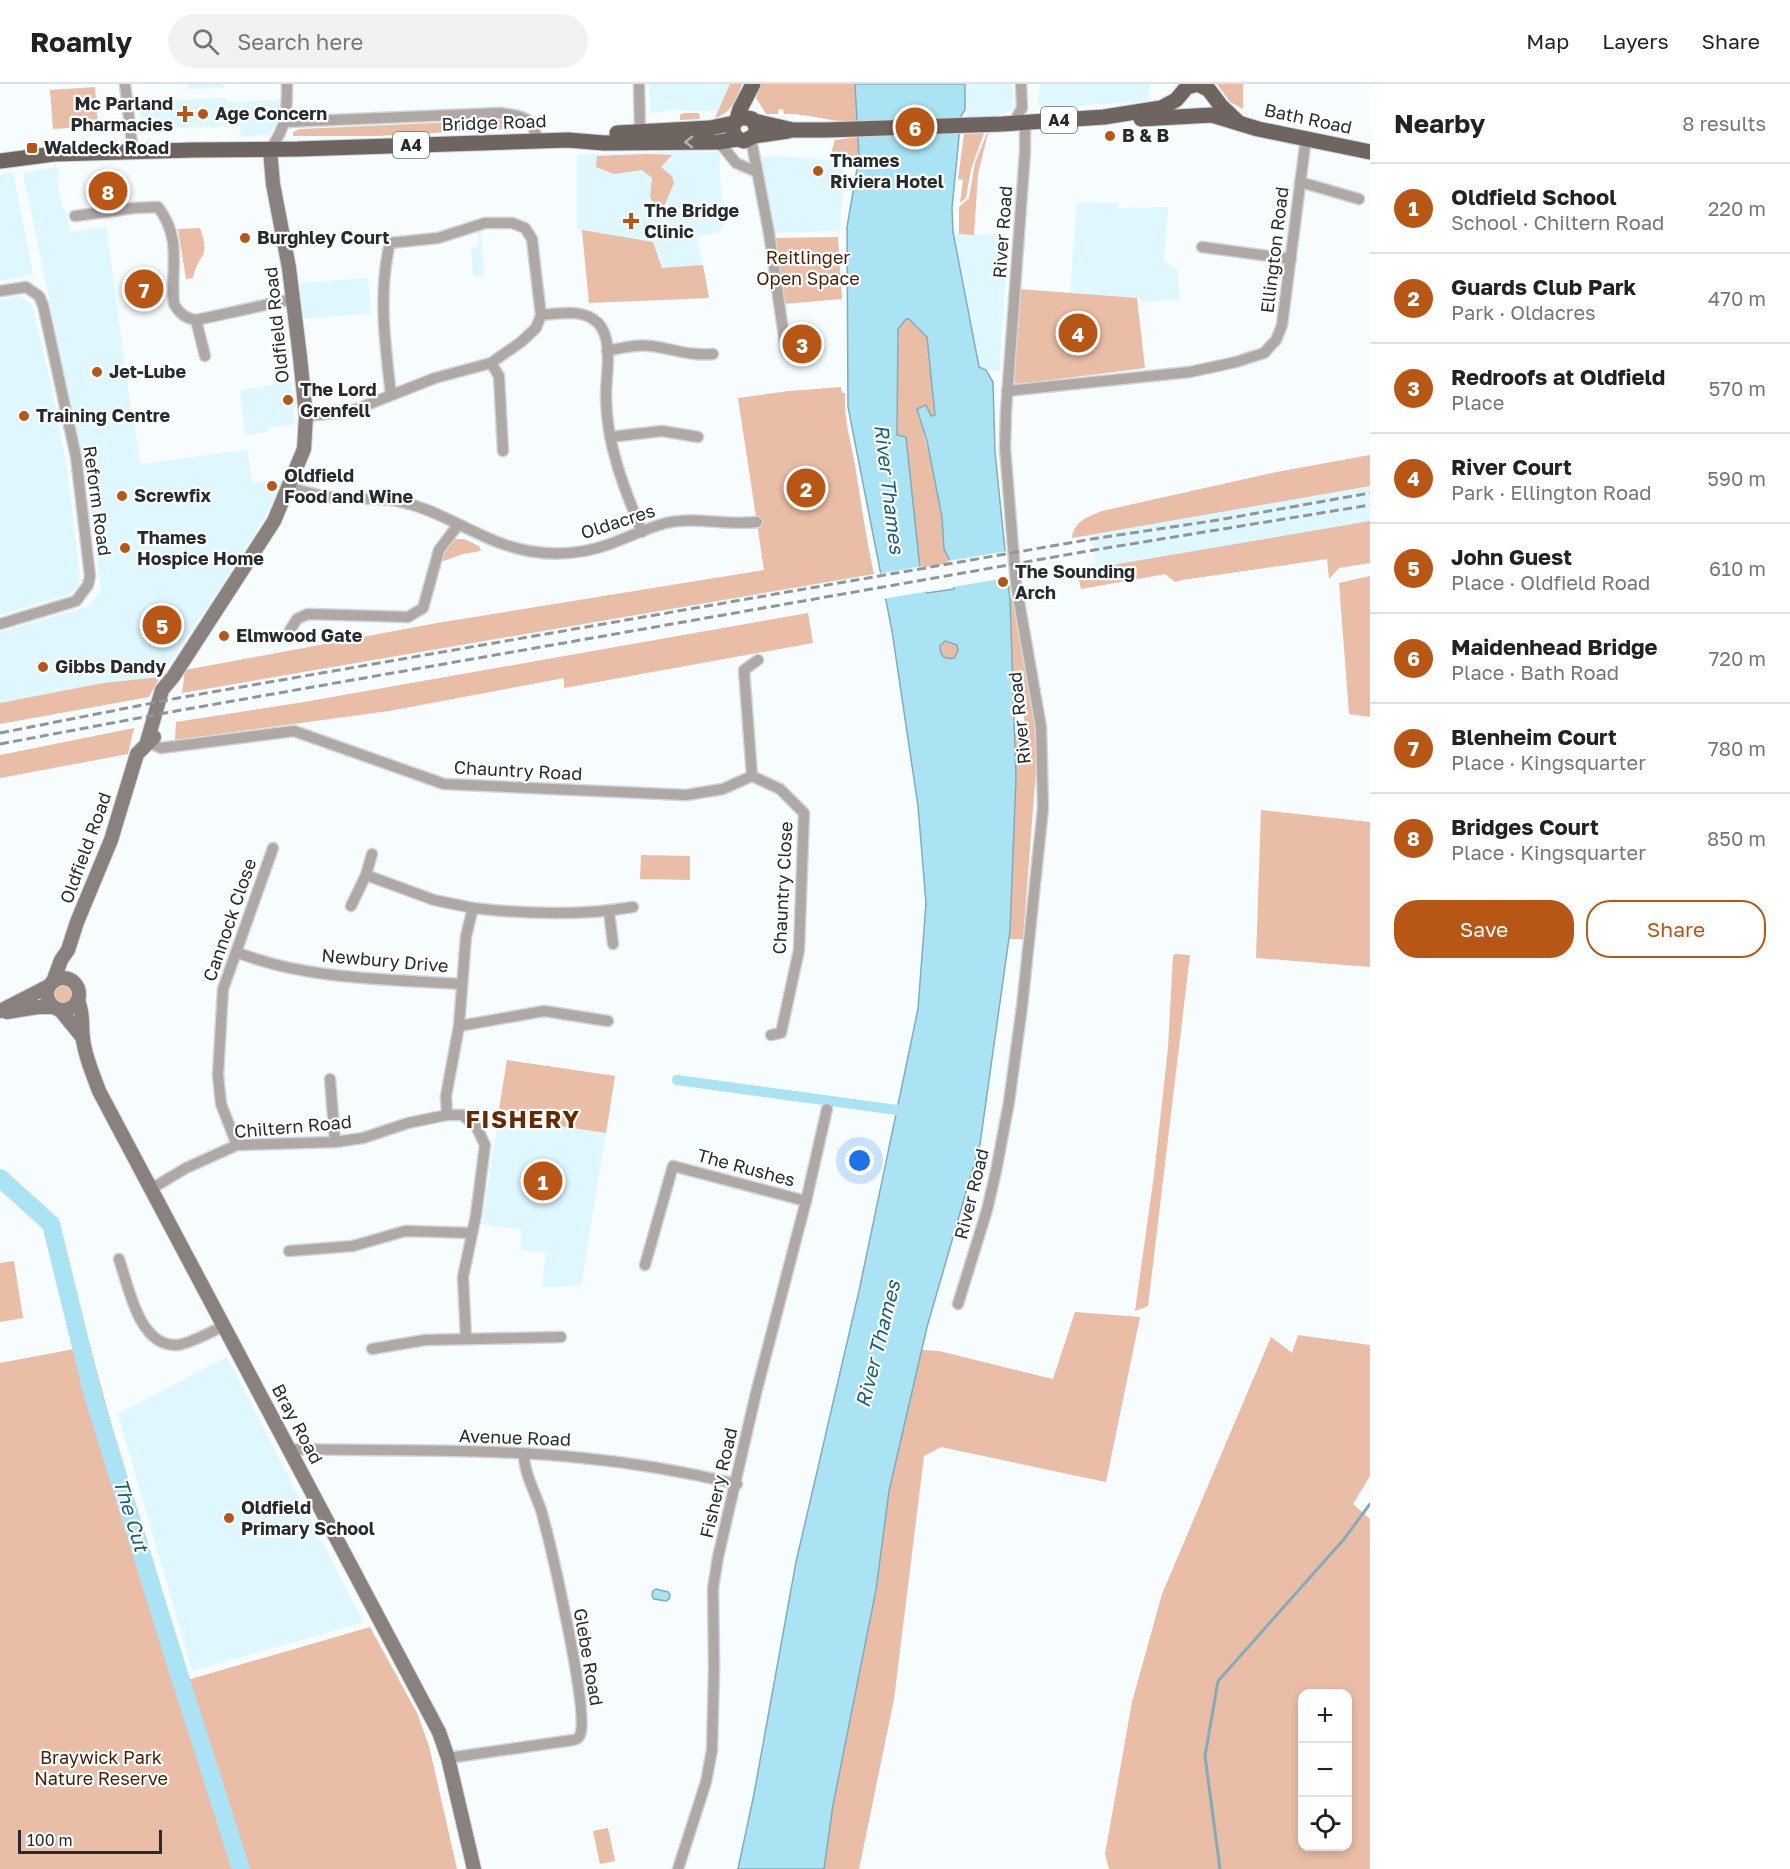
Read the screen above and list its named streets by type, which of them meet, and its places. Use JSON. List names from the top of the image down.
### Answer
{
  "streets": {
    "main road": [
      "Bath Road",
      "A4",
      "Bridge Road",
      "Oldfield Road",
      "Bray Road"
    ],
    "street": [
      "River Road",
      "Ellington Road",
      "Reform Road",
      "Oldacres",
      "Chauntry Road",
      "Chauntry Close",
      "Cannock Close",
      "Newbury Drive",
      "Chiltern Road",
      "The Rushes",
      "Avenue Road",
      "Fishery Road",
      "Glebe Road"
    ]
  },
  "crossings": [
    ["Bath Road", "A4"],
    ["Bath Road", "Bridge Road"],
    ["Bath Road", "River Road"],
    ["Bath Road", "Ellington Road"],
    ["A4", "Bridge Road"],
    ["Bridge Road", "Oldfield Road"],
    ["River Road", "Ellington Road"],
    ["Oldfield Road", "Oldacres"],
    ["Oldfield Road", "Chauntry Road"],
    ["Oldfield Road", "Bray Road"],
    ["Chauntry Road", "Chauntry Close"],
    ["Cannock Close", "Newbury Drive"],
    ["Cannock Close", "Chiltern Road"],
    ["Chiltern Road", "Bray Road"],
    ["The Rushes", "Fishery Road"],
    ["Bray Road", "Avenue Road"],
    ["Bray Road", "Glebe Road"],
    ["Avenue Road", "Fishery Road"],
    ["Avenue Road", "Glebe Road"]
  ],
  "districts": ["FISHERY"],
  "water": ["River Thames", "The Cut"],
  "parks": ["Reitlinger Open Space", "Braywick Park Nature Reserve"],
  "places": {
    "health": ["Mc Parland Pharmacies", "The Bridge Clinic"],
    "other": [
      "Age Concern",
      "B & B",
      "Thames Riviera Hotel",
      "Burghley Court",
      "Jet-Lube",
      "The Lord Grenfell",
      "Training Centre",
      "Oldfield Food and Wine",
      "Screwfix",
      "Thames Hospice Home",
      "The Sounding Arch",
      "Elmwood Gate",
      "Gibbs Dandy",
      "Oldfield Primary School"
    ],
    "transit": ["Waldeck Road"]
  },
  "scale_bar": "100 m",
  "page": {
    "header": "Roamly",
    "search": "Search here",
    "nav": ["Map", "Layers", "Share"],
    "heading": ["Nearby", "8 results"],
    "pins": [
      "6",
      "8",
      "7",
      "4",
      "3",
      "2",
      "5",
      "1"
    ],
    "list": [
      {
        "mark": "1",
        "name": "Oldfield School",
        "note": "School · Chiltern Road",
        "value": "220 m"
      },
      {
        "mark": "2",
        "name": "Guards Club Park",
        "note": "Park · Oldacres",
        "value": "470 m"
      },
      {
        "mark": "3",
        "name": "Redroofs at Oldfield",
        "note": "Place",
        "value": "570 m"
      },
      {
        "mark": "4",
        "name": "River Court",
        "note": "Park · Ellington Road",
        "value": "590 m"
      },
      {
        "mark": "5",
        "name": "John Guest",
        "note": "Place · Oldfield Road",
        "value": "610 m"
      },
      {
        "mark": "6",
        "name": "Maidenhead Bridge",
        "note": "Place · Bath Road",
        "value": "720 m"
      },
      {
        "mark": "7",
        "name": "Blenheim Court",
        "note": "Place · Kingsquarter",
        "value": "780 m"
      },
      {
        "mark": "8",
        "name": "Bridges Court",
        "note": "Place · Kingsquarter",
        "value": "850 m"
      }
    ],
    "buttons": ["Save", "Share"],
    "map_buttons": ["+", "−"],
    "scale": "100 m"
  }
}
